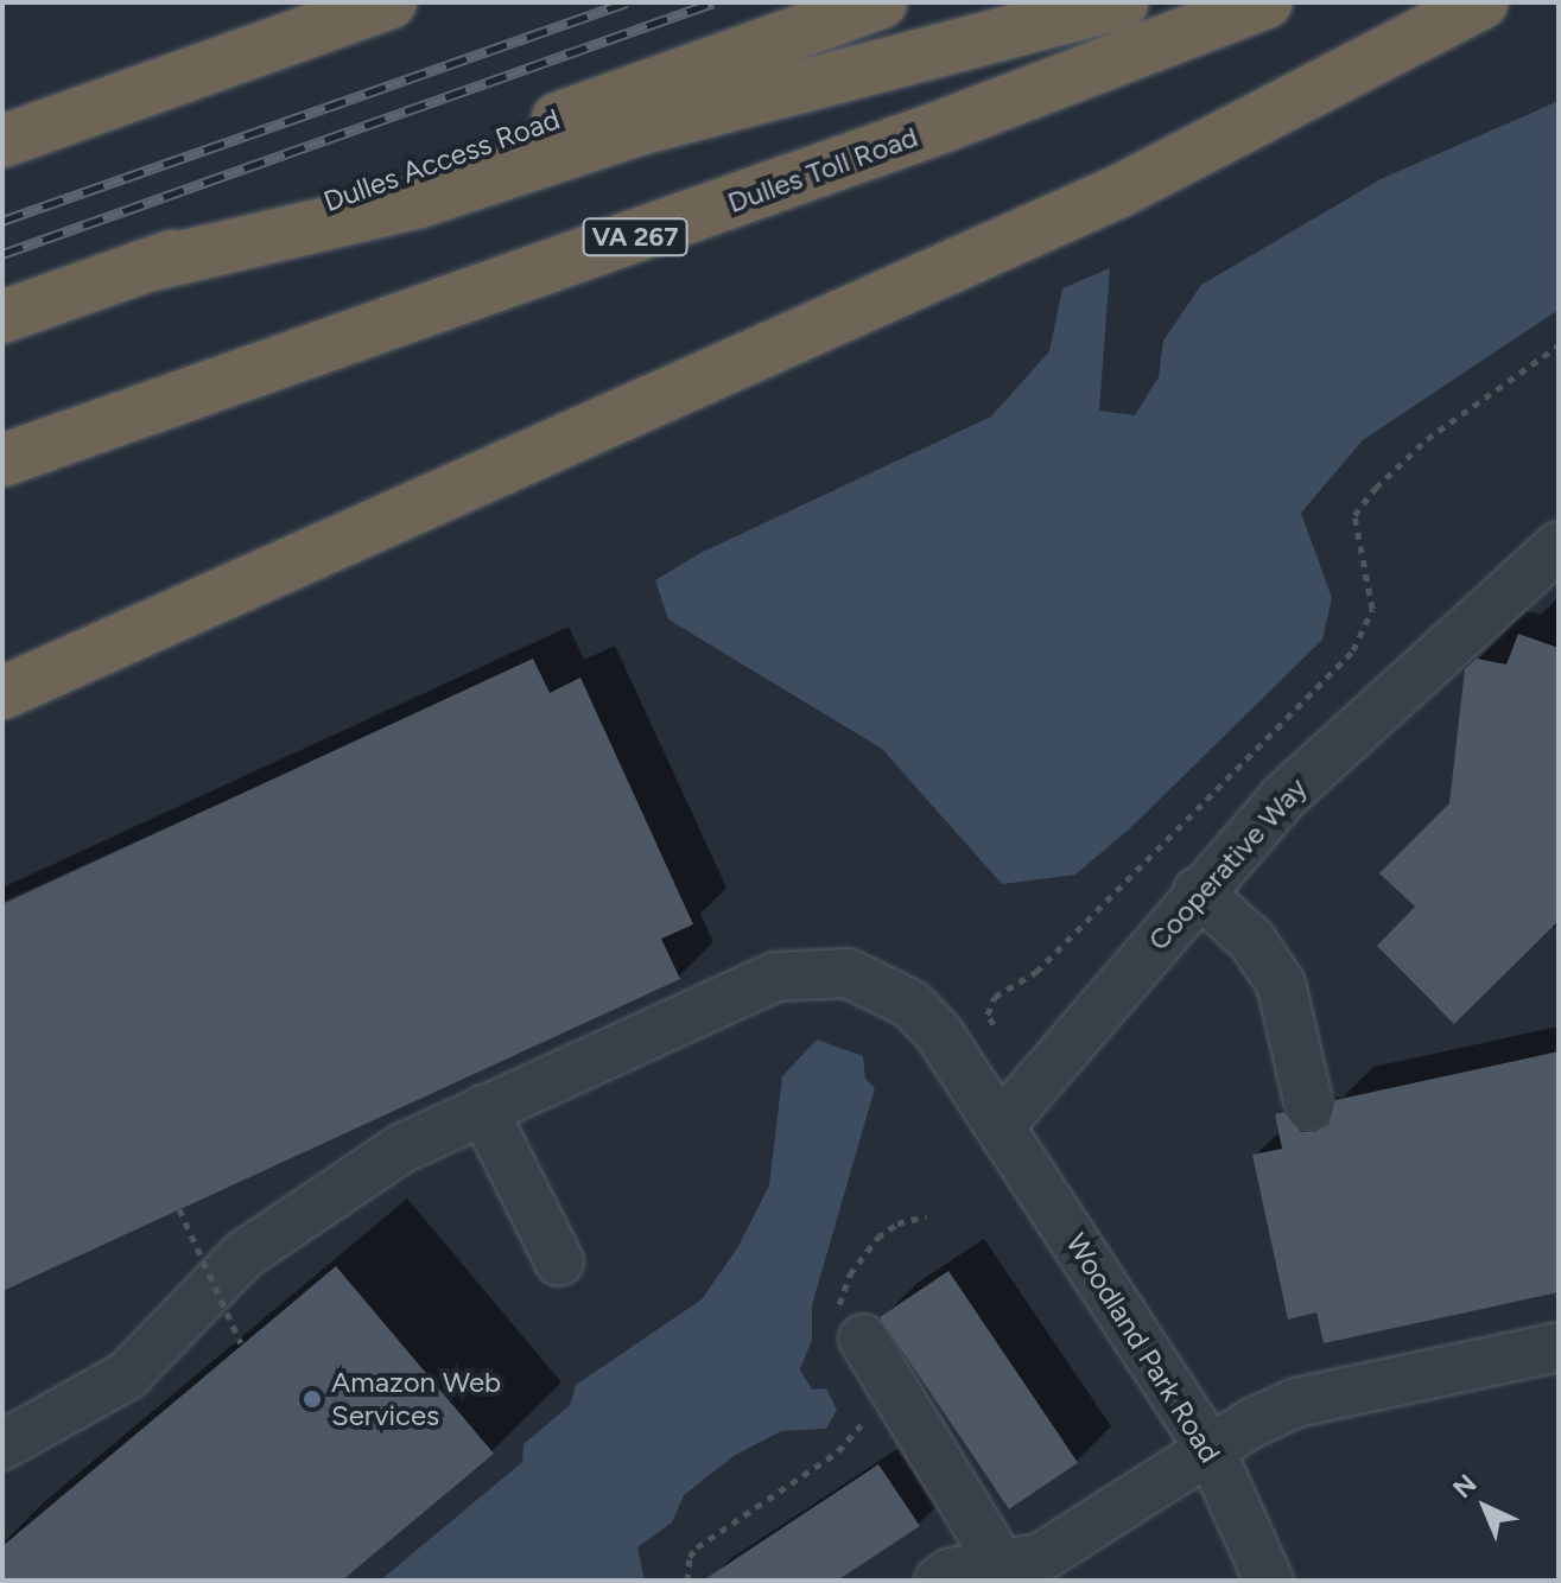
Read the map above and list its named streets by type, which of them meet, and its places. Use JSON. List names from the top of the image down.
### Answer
{
  "streets": {
    "highway": ["Dulles Access Road", "Dulles Toll Road", "VA 267"],
    "street": ["Cooperative Way", "Woodland Park Road"]
  },
  "crossings": [
    ["Cooperative Way", "Woodland Park Road"]
  ],
  "places": ["Amazon Web Services"],
  "north": "top left"
}
